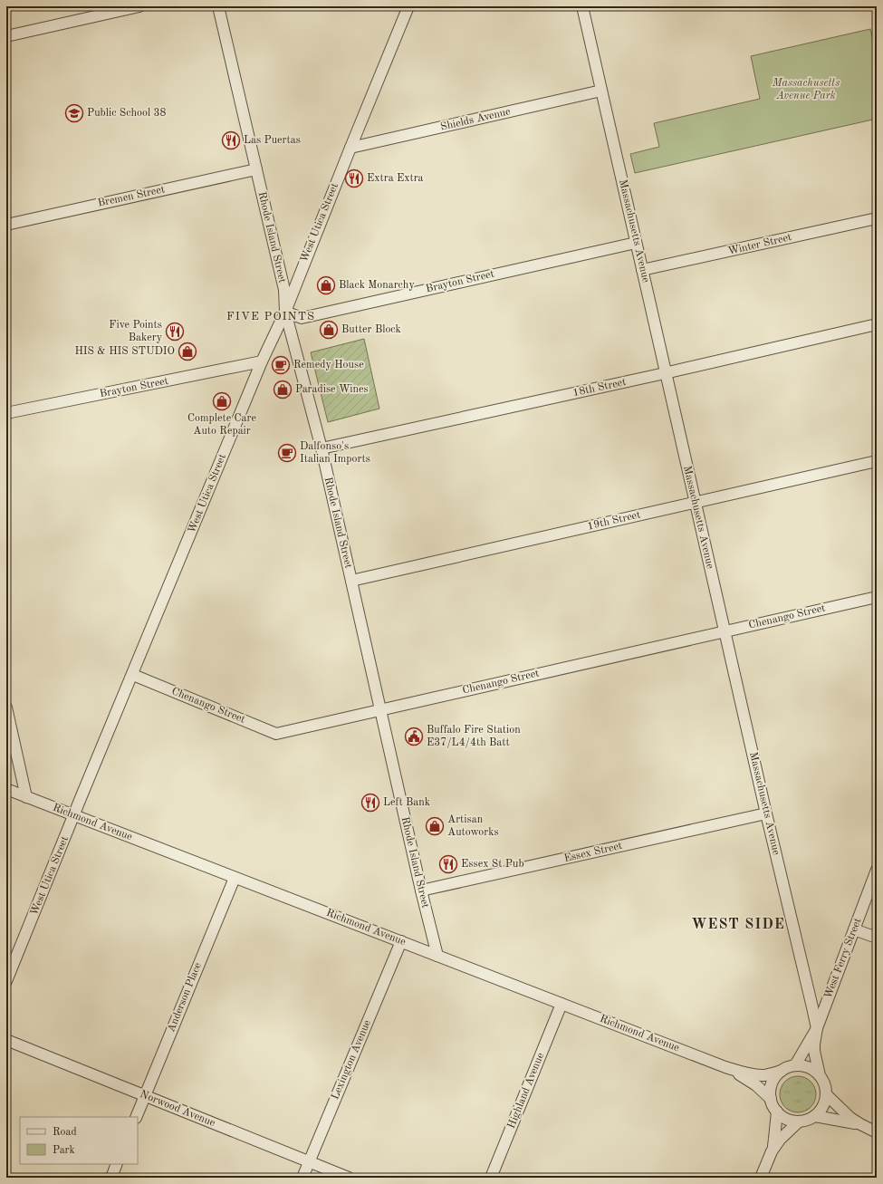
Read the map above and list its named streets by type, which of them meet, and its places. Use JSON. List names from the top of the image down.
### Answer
{
  "streets": {
    "street": [
      "Shields Avenue",
      "Bremen Street",
      "West Utica Street",
      "Massachusetts Avenue",
      "Rhode Island Street",
      "Winter Street",
      "Brayton Street",
      "18th Street",
      "19th Street",
      "Chenango Street",
      "Richmond Avenue",
      "Essex Street",
      "West Ferry Street",
      "Anderson Place",
      "Lexington Avenue",
      "Highland Avenue",
      "Norwood Avenue"
    ]
  },
  "crossings": [
    ["Shields Avenue", "West Utica Street"],
    ["Shields Avenue", "Massachusetts Avenue"],
    ["Bremen Street", "Rhode Island Street"],
    ["West Utica Street", "Rhode Island Street"],
    ["West Utica Street", "Brayton Street"],
    ["West Utica Street", "Chenango Street"],
    ["West Utica Street", "Richmond Avenue"],
    ["Massachusetts Avenue", "Winter Street"],
    ["Massachusetts Avenue", "Brayton Street"],
    ["Massachusetts Avenue", "18th Street"],
    ["Massachusetts Avenue", "19th Street"],
    ["Massachusetts Avenue", "Chenango Street"],
    ["Massachusetts Avenue", "Essex Street"],
    ["Massachusetts Avenue", "West Ferry Street"],
    ["Rhode Island Street", "Brayton Street"],
    ["Rhode Island Street", "18th Street"],
    ["Rhode Island Street", "19th Street"],
    ["Rhode Island Street", "Chenango Street"],
    ["Rhode Island Street", "Richmond Avenue"],
    ["Rhode Island Street", "Essex Street"],
    ["Richmond Avenue", "West Ferry Street"],
    ["Richmond Avenue", "Anderson Place"],
    ["Richmond Avenue", "Lexington Avenue"],
    ["Richmond Avenue", "Highland Avenue"],
    ["Anderson Place", "Norwood Avenue"],
    ["Lexington Avenue", "Norwood Avenue"]
  ],
  "districts": ["FIVE POINTS", "WEST SIDE"],
  "parks": ["Massachusetts Avenue Park"],
  "places": {
    "school or university": ["Public School 38"],
    "restaurant": [
      "Las Puertas",
      "Extra Extra",
      "Five Points Bakery",
      "Left Bank",
      "Essex St Pub"
    ],
    "shop": [
      "Black Monarchy",
      "Butter Block",
      "HIS & HIS STUDIO",
      "Paradise Wines",
      "Complete Care Auto Repair",
      "Artisan Autoworks"
    ],
    "cafe": ["Remedy House", "Dalfonso's Italian Imports"],
    "public building": ["Buffalo Fire Station E37/L4/4th Batt"]
  },
  "legend": ["Road", "Park"]
}
